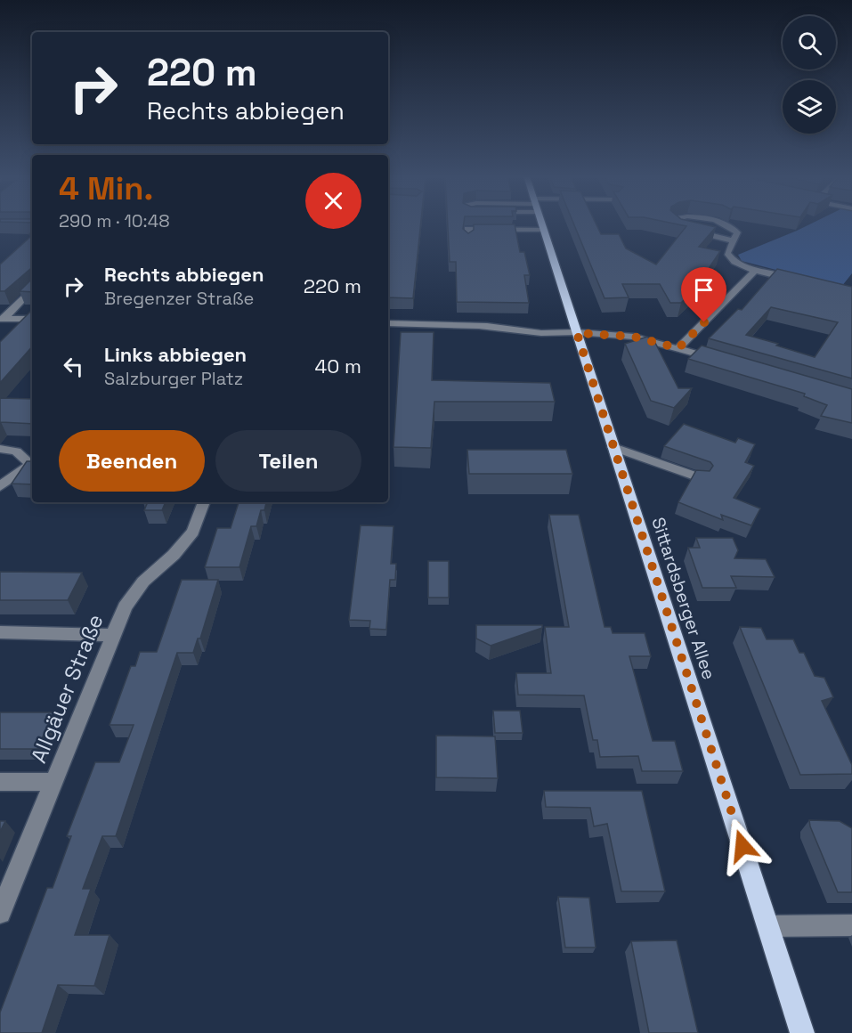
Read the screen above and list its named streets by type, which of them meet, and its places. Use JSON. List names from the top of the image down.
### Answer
{
  "streets": {
    "main road": ["Sittardsberger Allee"],
    "street": ["Allgäuer Straße"]
  },
  "page": {
    "turn": ["220 m", "Rechts abbiegen"],
    "heading": ["4 Min.", "290 m · 10:48"],
    "list": [
      {
        "name": "Rechts abbiegen",
        "note": "Bregenzer Straße",
        "value": "220 m"
      },
      {
        "name": "Links abbiegen",
        "note": "Salzburger Platz",
        "value": "40 m"
      }
    ],
    "buttons": ["Beenden", "Teilen"]
  }
}
